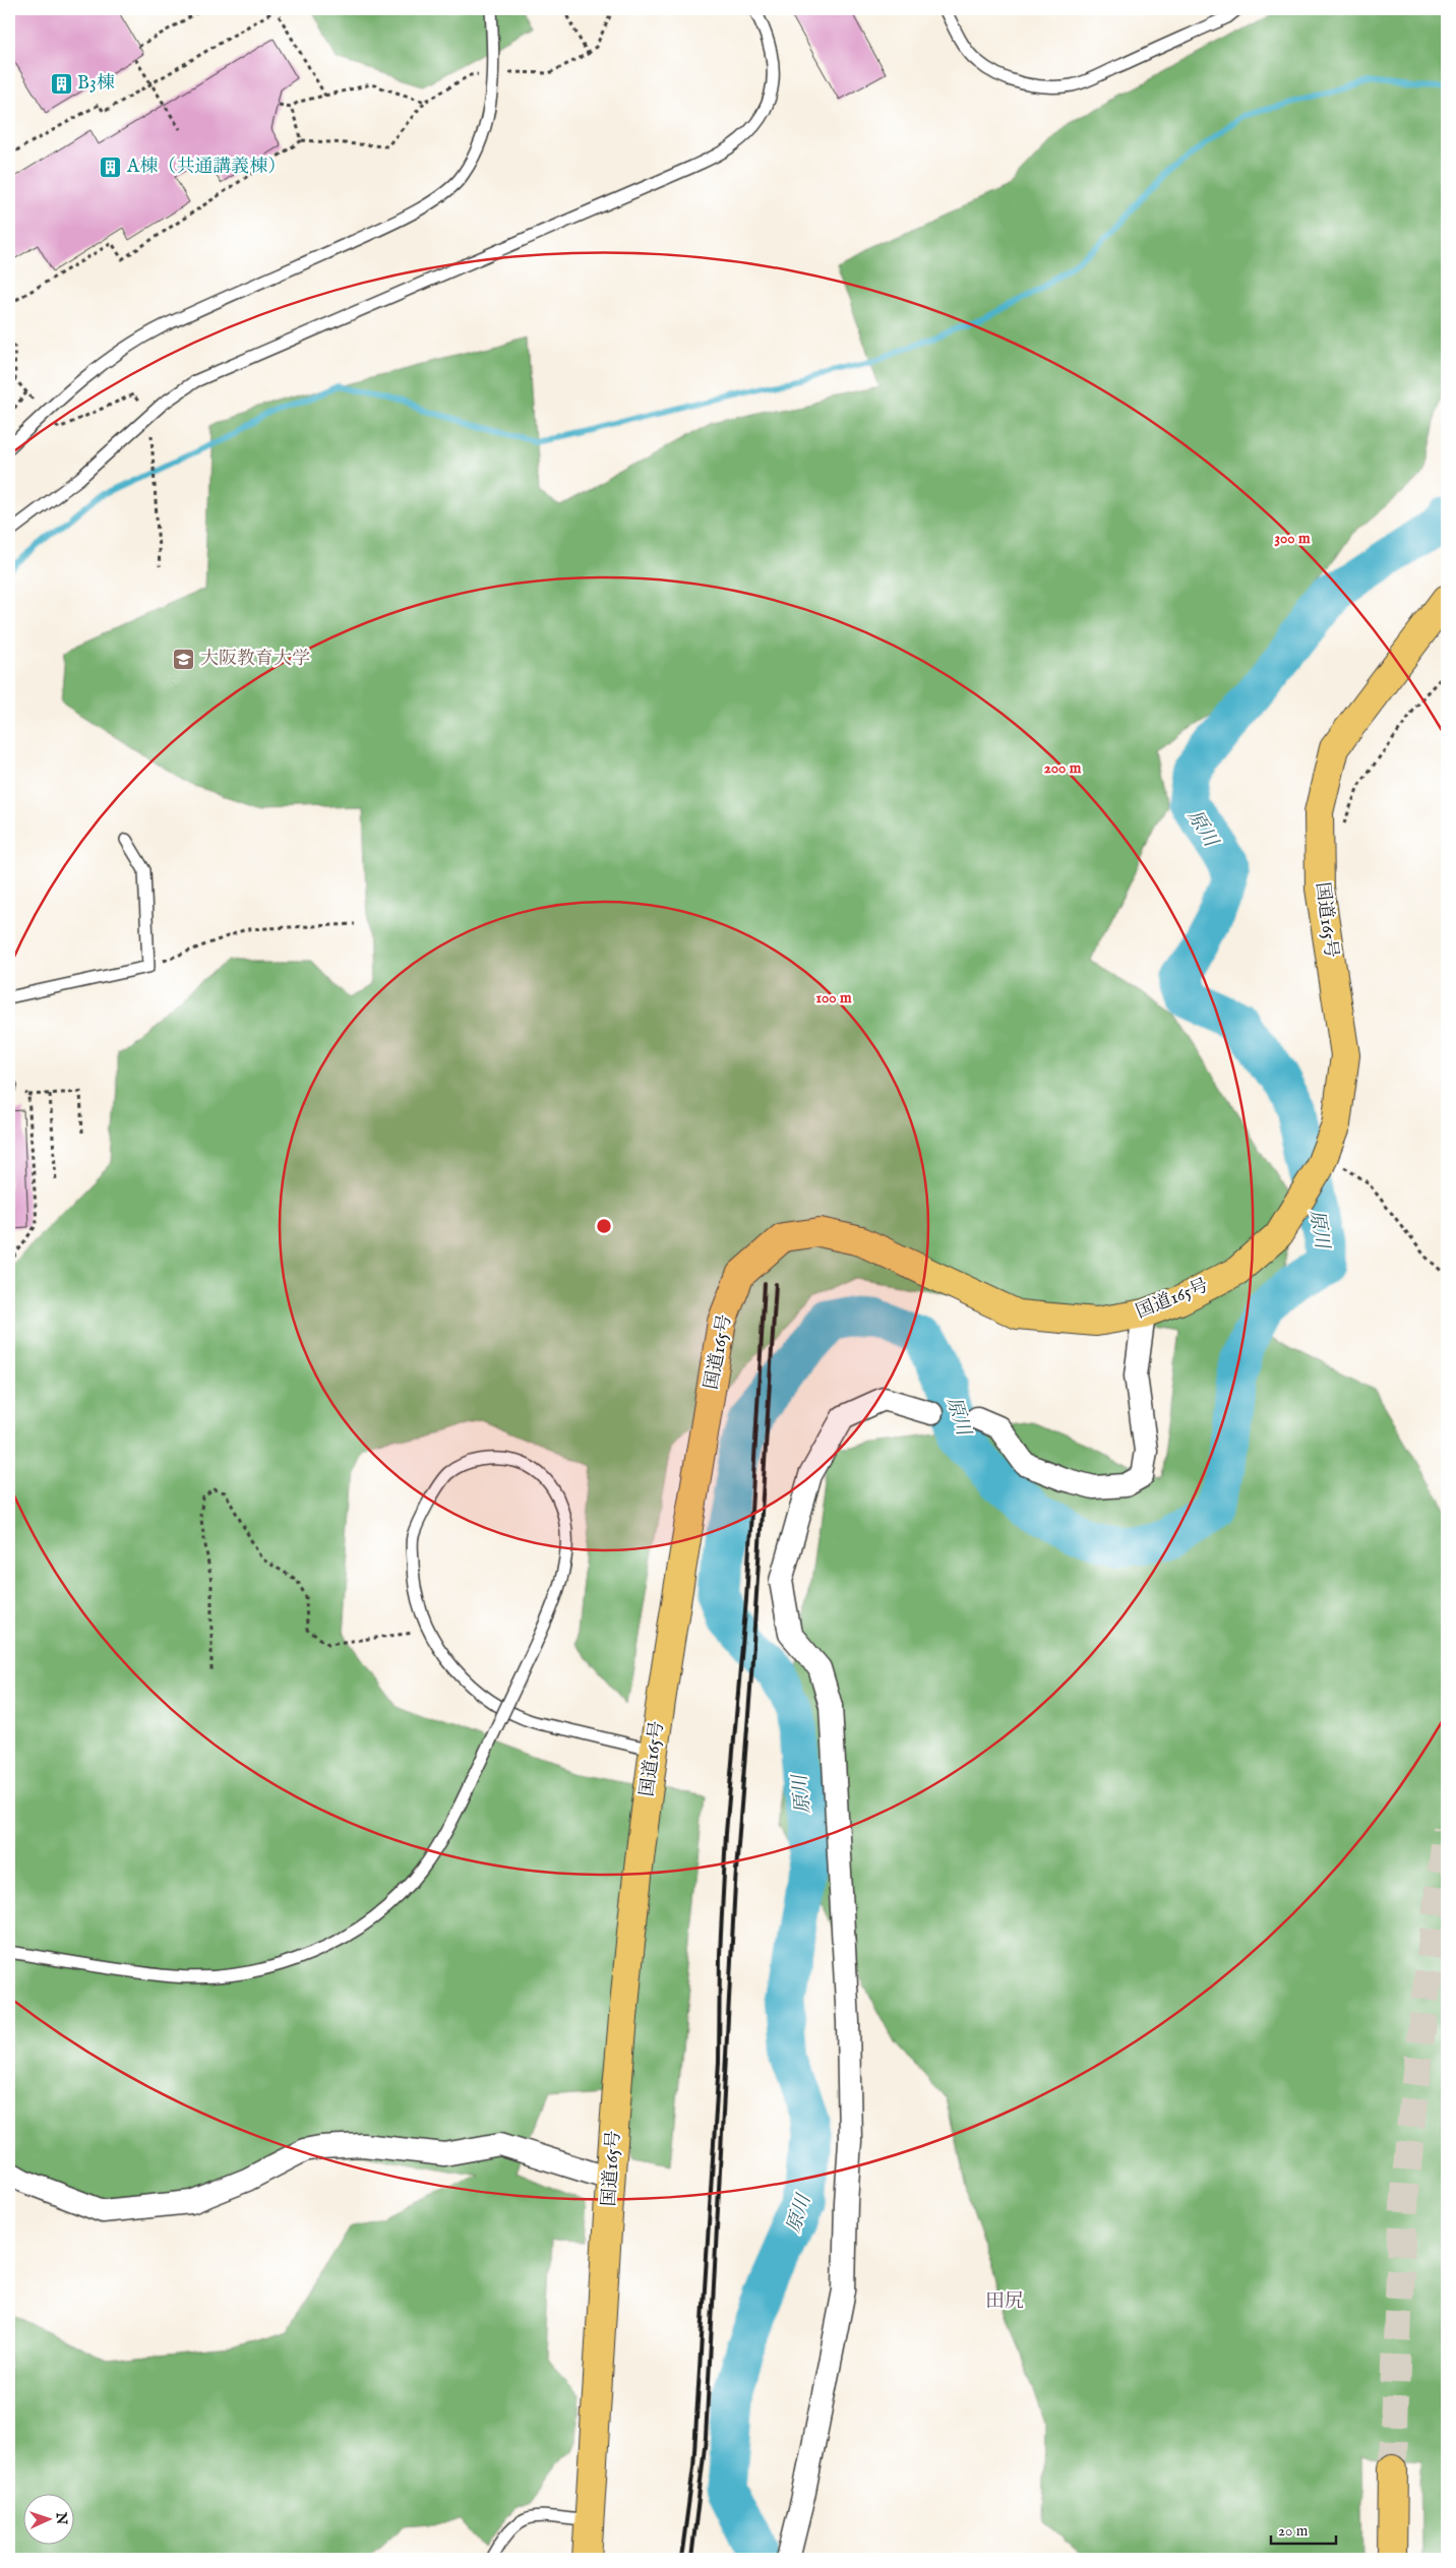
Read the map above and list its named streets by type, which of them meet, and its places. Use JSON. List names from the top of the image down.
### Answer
{
  "streets": {
    "highway": ["国道165号"]
  },
  "districts": ["田尻"],
  "water": ["原川"],
  "places": {
    "building": ["B3棟", "A棟（共通講義棟）"],
    "school or university": ["大阪教育大学"]
  },
  "scale_bar": "20 m",
  "north": "right",
  "rings": ["300 m", "200 m", "100 m"]
}
